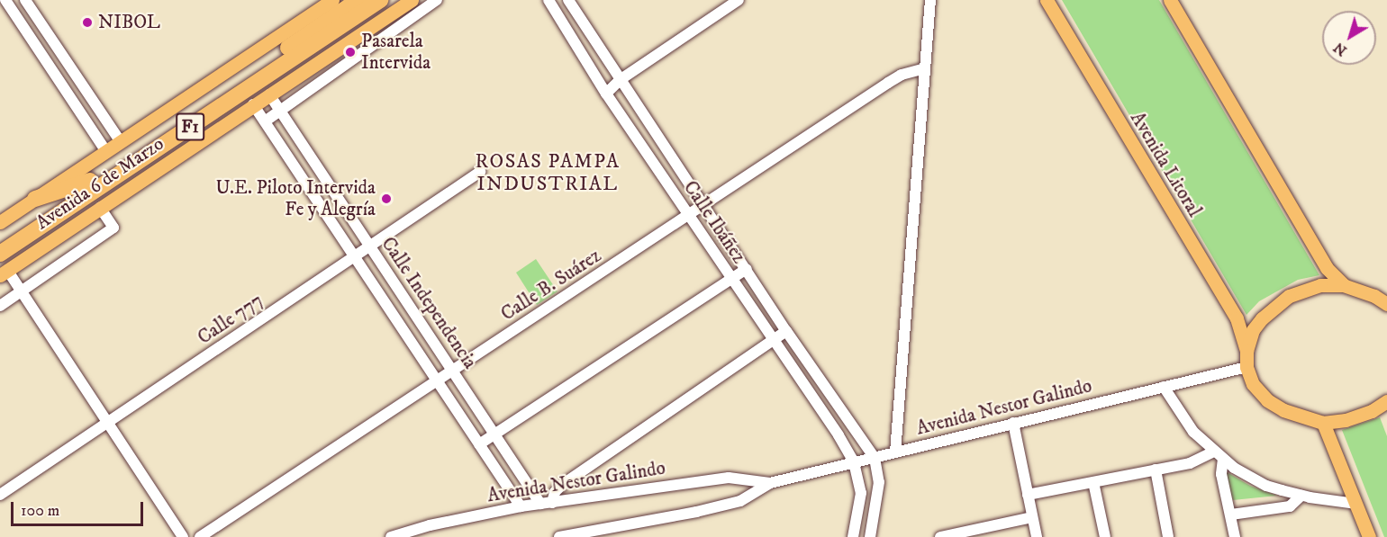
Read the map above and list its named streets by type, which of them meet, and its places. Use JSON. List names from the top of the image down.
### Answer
{
  "streets": {
    "highway": ["F1", "Avenida 6 de Marzo"],
    "main road": ["Avenida Litoral"],
    "street": [
      "Calle Ibáñez",
      "Calle B. Suárez",
      "Calle Independencia",
      "Calle 777",
      "Avenida Nestor Galindo"
    ]
  },
  "crossings": [
    ["Avenida 6 de Marzo", "Calle Independencia"],
    ["Calle Ibáñez", "Calle B. Suárez"],
    ["Calle Ibáñez", "Avenida Nestor Galindo"],
    ["Calle B. Suárez", "Calle Independencia"],
    ["Calle Independencia", "Calle 777"],
    ["Calle Independencia", "Avenida Nestor Galindo"]
  ],
  "districts": ["ROSAS PAMPA INDUSTRIAL"],
  "places": ["NIBOL", "Pasarela Intervida", "U.E. Piloto Intervida Fe y Alegría"],
  "scale_bar": "100 m",
  "north": "bottom left"
}
